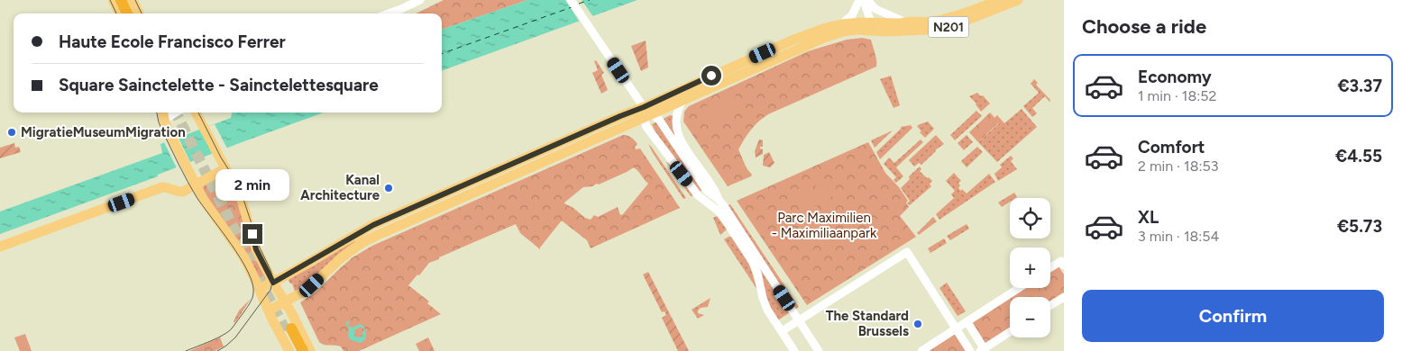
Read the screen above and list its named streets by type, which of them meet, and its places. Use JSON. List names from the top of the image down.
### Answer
{
  "streets": {
    "main road": ["N201"]
  },
  "parks": ["Parc Maximilien - Maximiliaanpark"],
  "places": ["MigratieMuseumMigration", "Kanal Architecture", "The Standard Brussels"],
  "page": {
    "heading": "Choose a ride",
    "banner": ["Haute Ecole Francisco Ferrer", "Square Sainctelette - Sainctelettesquare"],
    "list": [
      {
        "name": "Economy",
        "note": "1 min · 18:52",
        "value": "€3.37"
      },
      {
        "name": "Comfort",
        "note": "2 min · 18:53",
        "value": "€4.55"
      },
      {
        "name": "XL",
        "note": "3 min · 18:54",
        "value": "€5.73"
      }
    ],
    "bubble": "2 min",
    "map_buttons": ["+", "−"],
    "buttons": "Confirm"
  }
}
